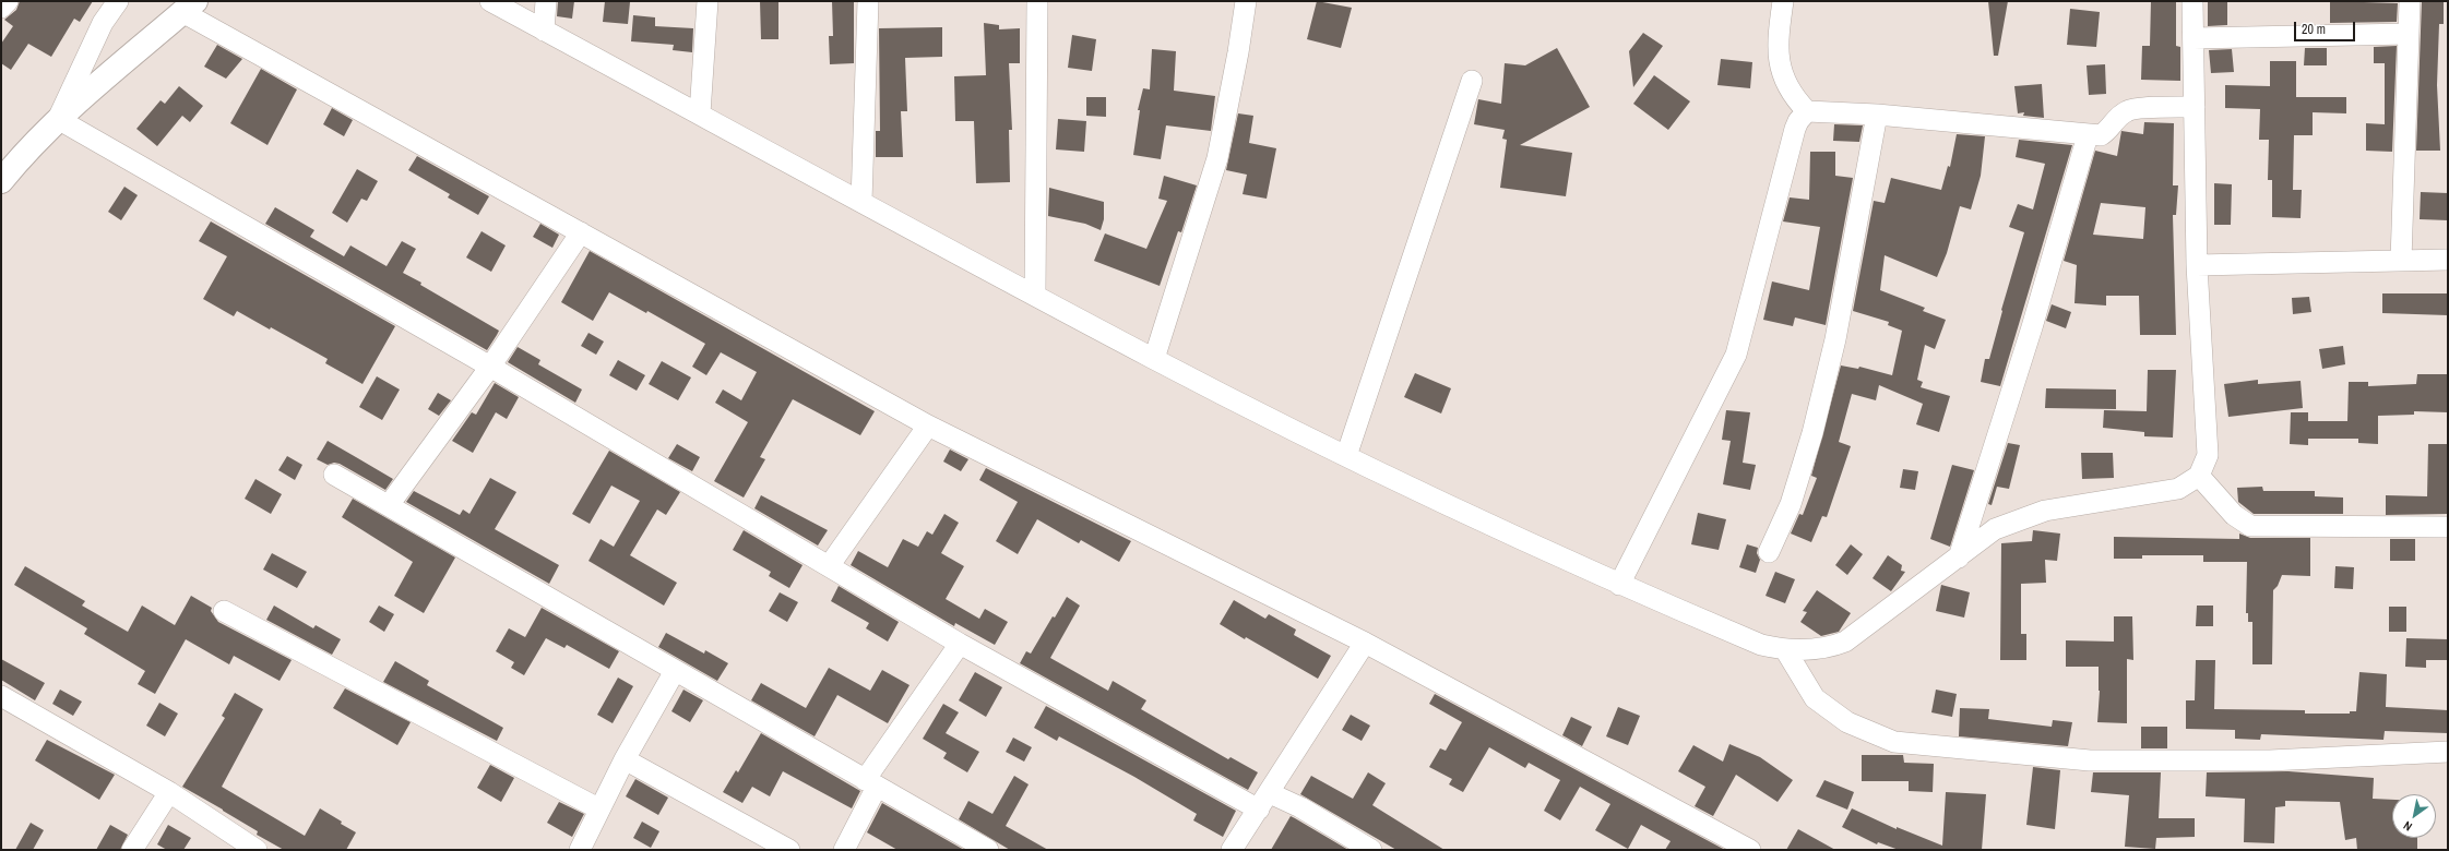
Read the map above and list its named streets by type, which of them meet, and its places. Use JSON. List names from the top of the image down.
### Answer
{
  "scale_bar": "20 m",
  "north": "bottom left"
}
